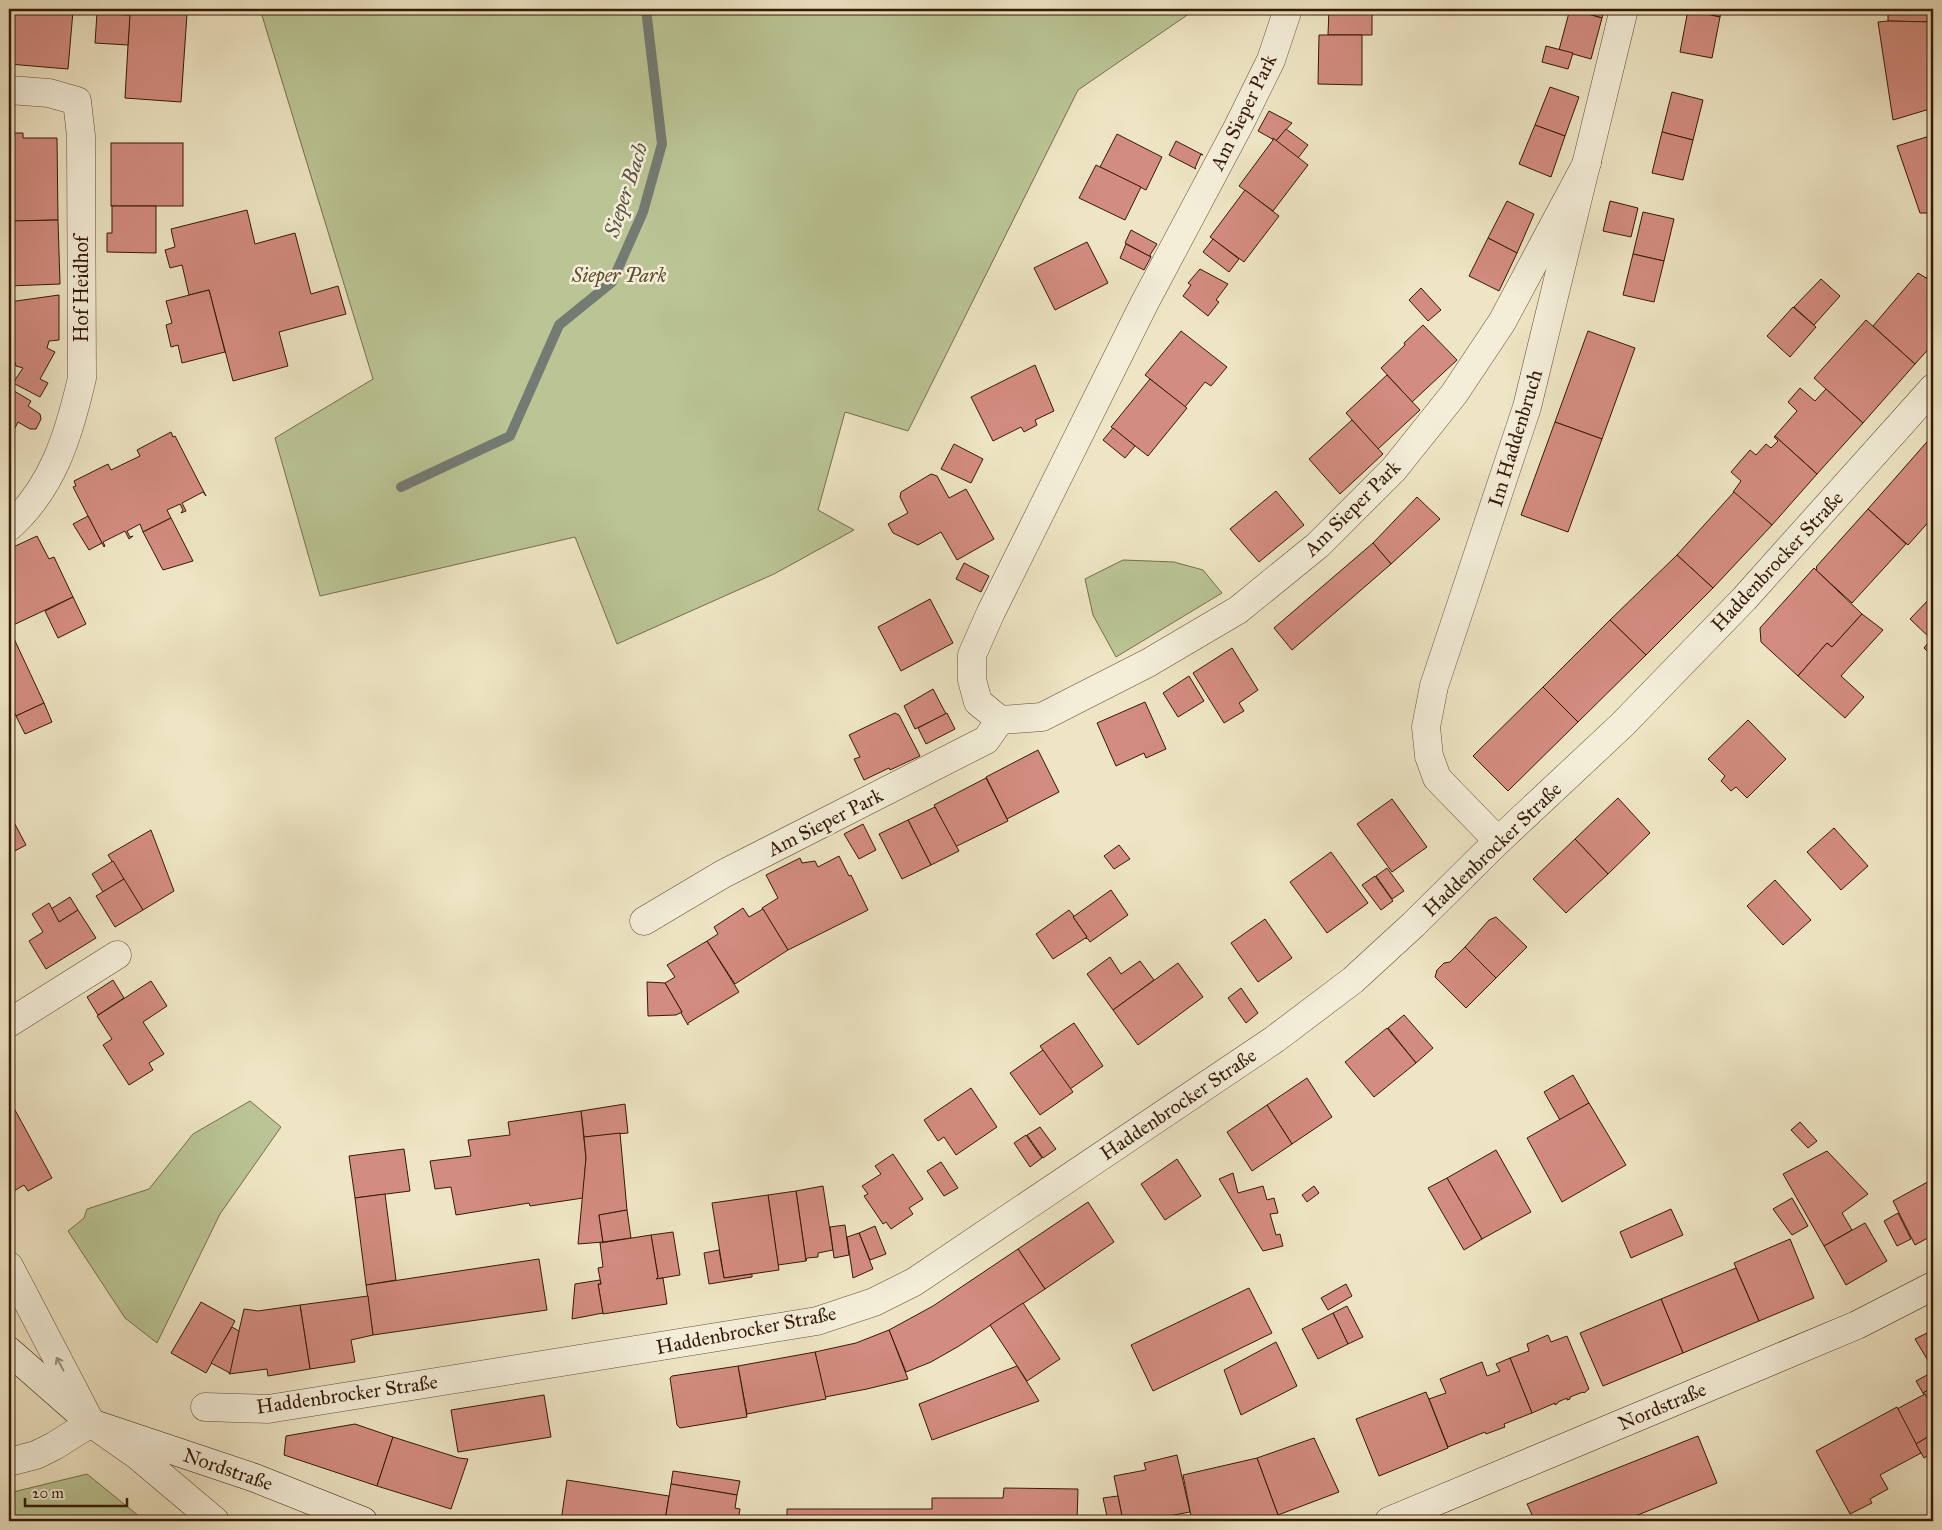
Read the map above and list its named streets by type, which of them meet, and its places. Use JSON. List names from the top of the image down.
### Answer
{
  "streets": {
    "street": [
      "Am Sieper Park",
      "Hof Heidhof",
      "Im Haddenbruch",
      "Haddenbrocker Straße",
      "Nordstraße"
    ]
  },
  "crossings": [
    ["Am Sieper Park", "Im Haddenbruch"],
    ["Im Haddenbruch", "Haddenbrocker Straße"]
  ],
  "water": ["Sieper Bach"],
  "parks": ["Sieper Park"],
  "scale_bar": "20 m"
}
